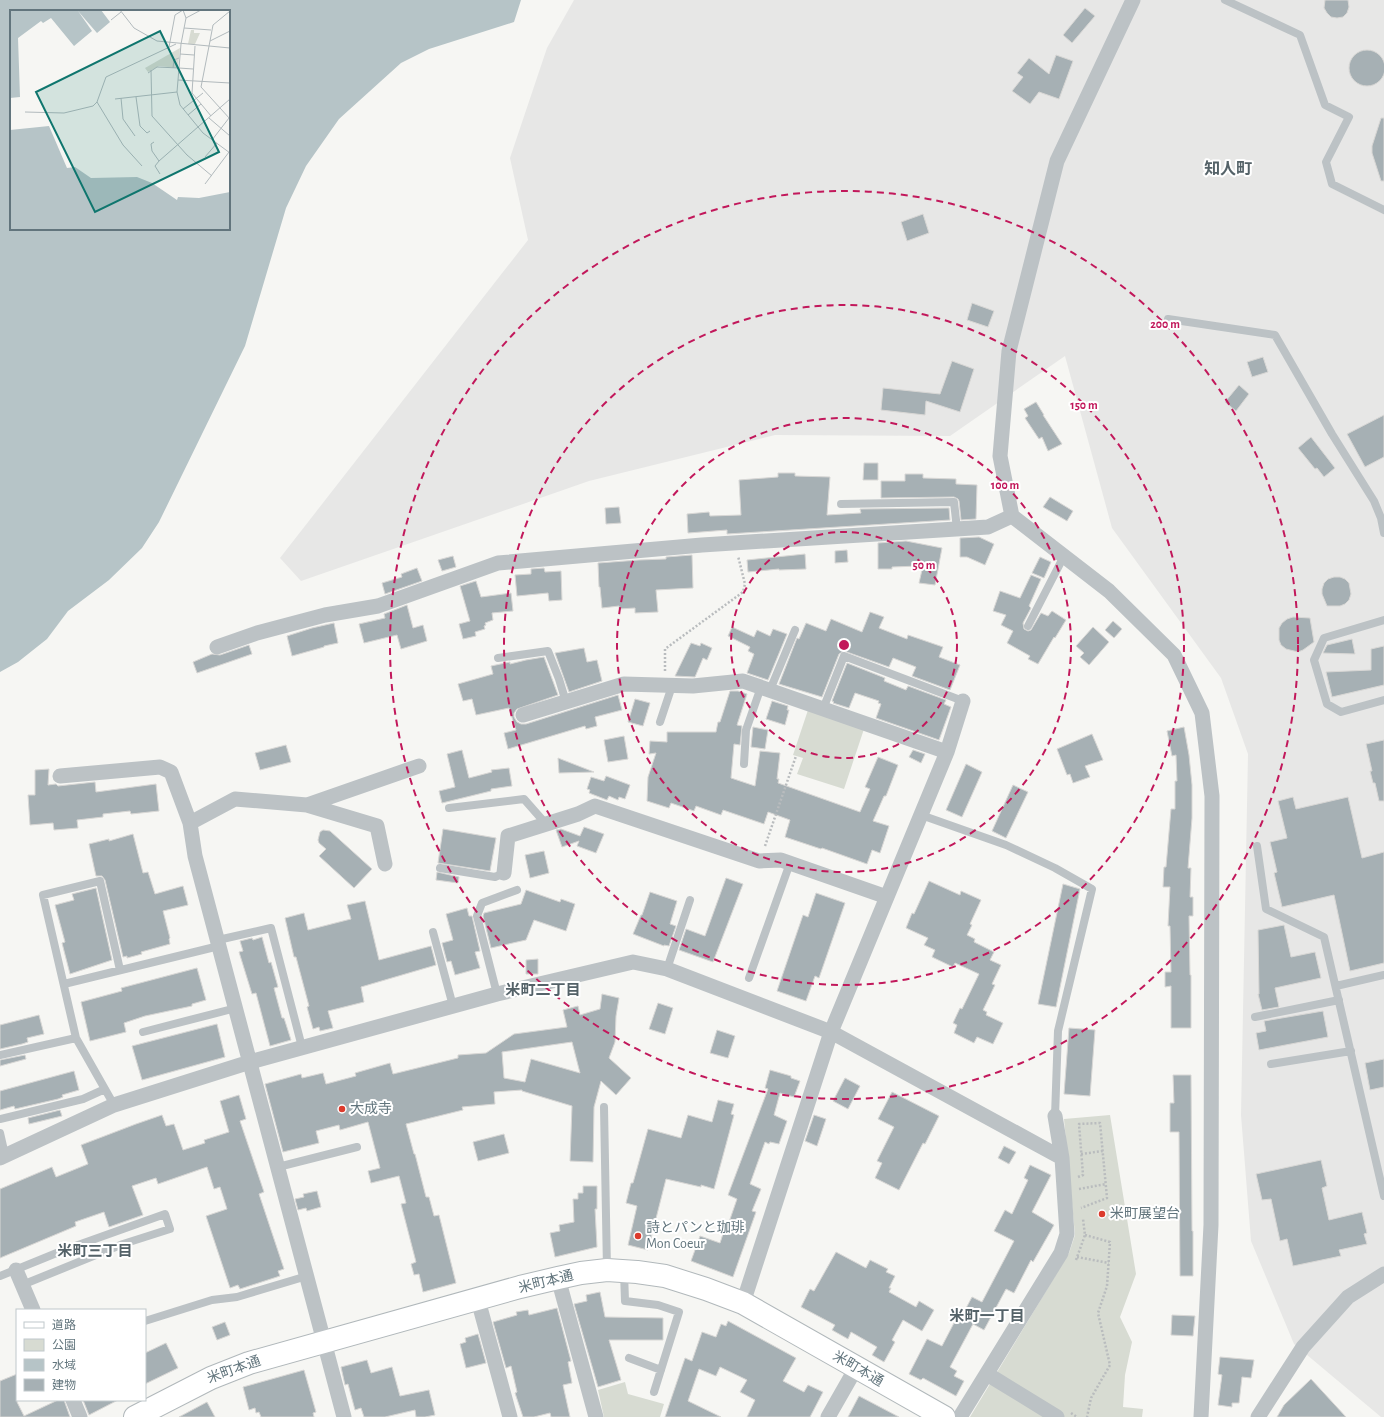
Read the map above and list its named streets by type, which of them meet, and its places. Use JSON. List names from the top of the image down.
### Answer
{
  "streets": {
    "street": ["米町本通"]
  },
  "districts": [
    "知人町",
    "米町二丁目",
    "米町三丁目",
    "米町一丁目"
  ],
  "places": ["大成寺", "米町展望台", "詩とパンと珈琲 Mon Coeur"],
  "legend": [
    "道路",
    "公園",
    "水域",
    "建物"
  ],
  "rings": [
    "200 m",
    "150 m",
    "100 m",
    "50 m"
  ]
}
